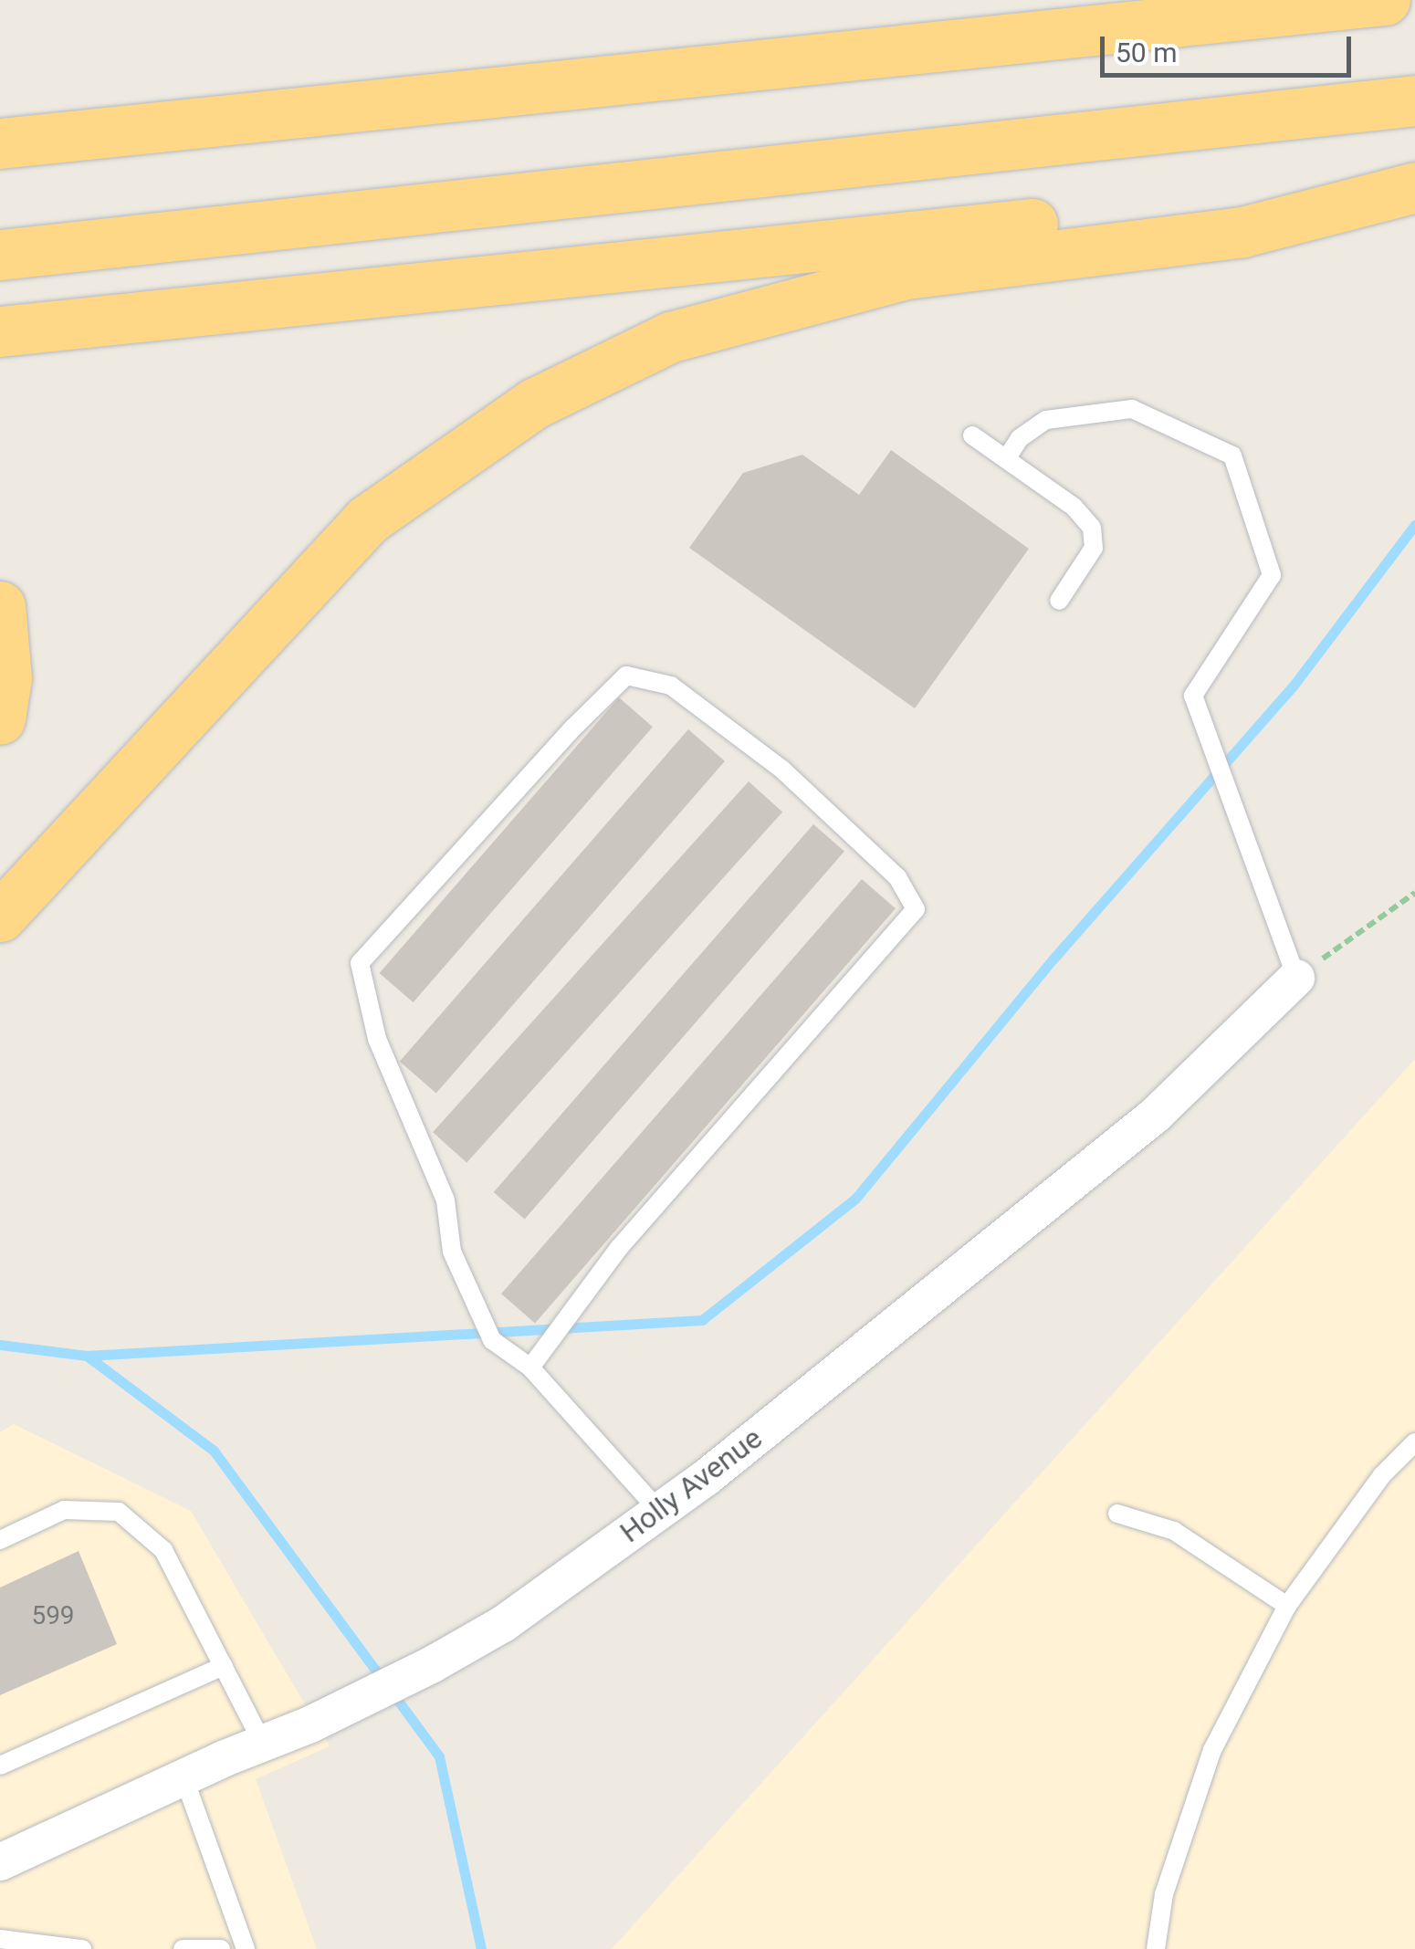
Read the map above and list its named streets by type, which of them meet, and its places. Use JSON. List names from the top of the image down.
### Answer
{
  "streets": {
    "street": ["Holly Avenue"]
  },
  "house_numbers": ["599"],
  "scale_bar": "50 m"
}
